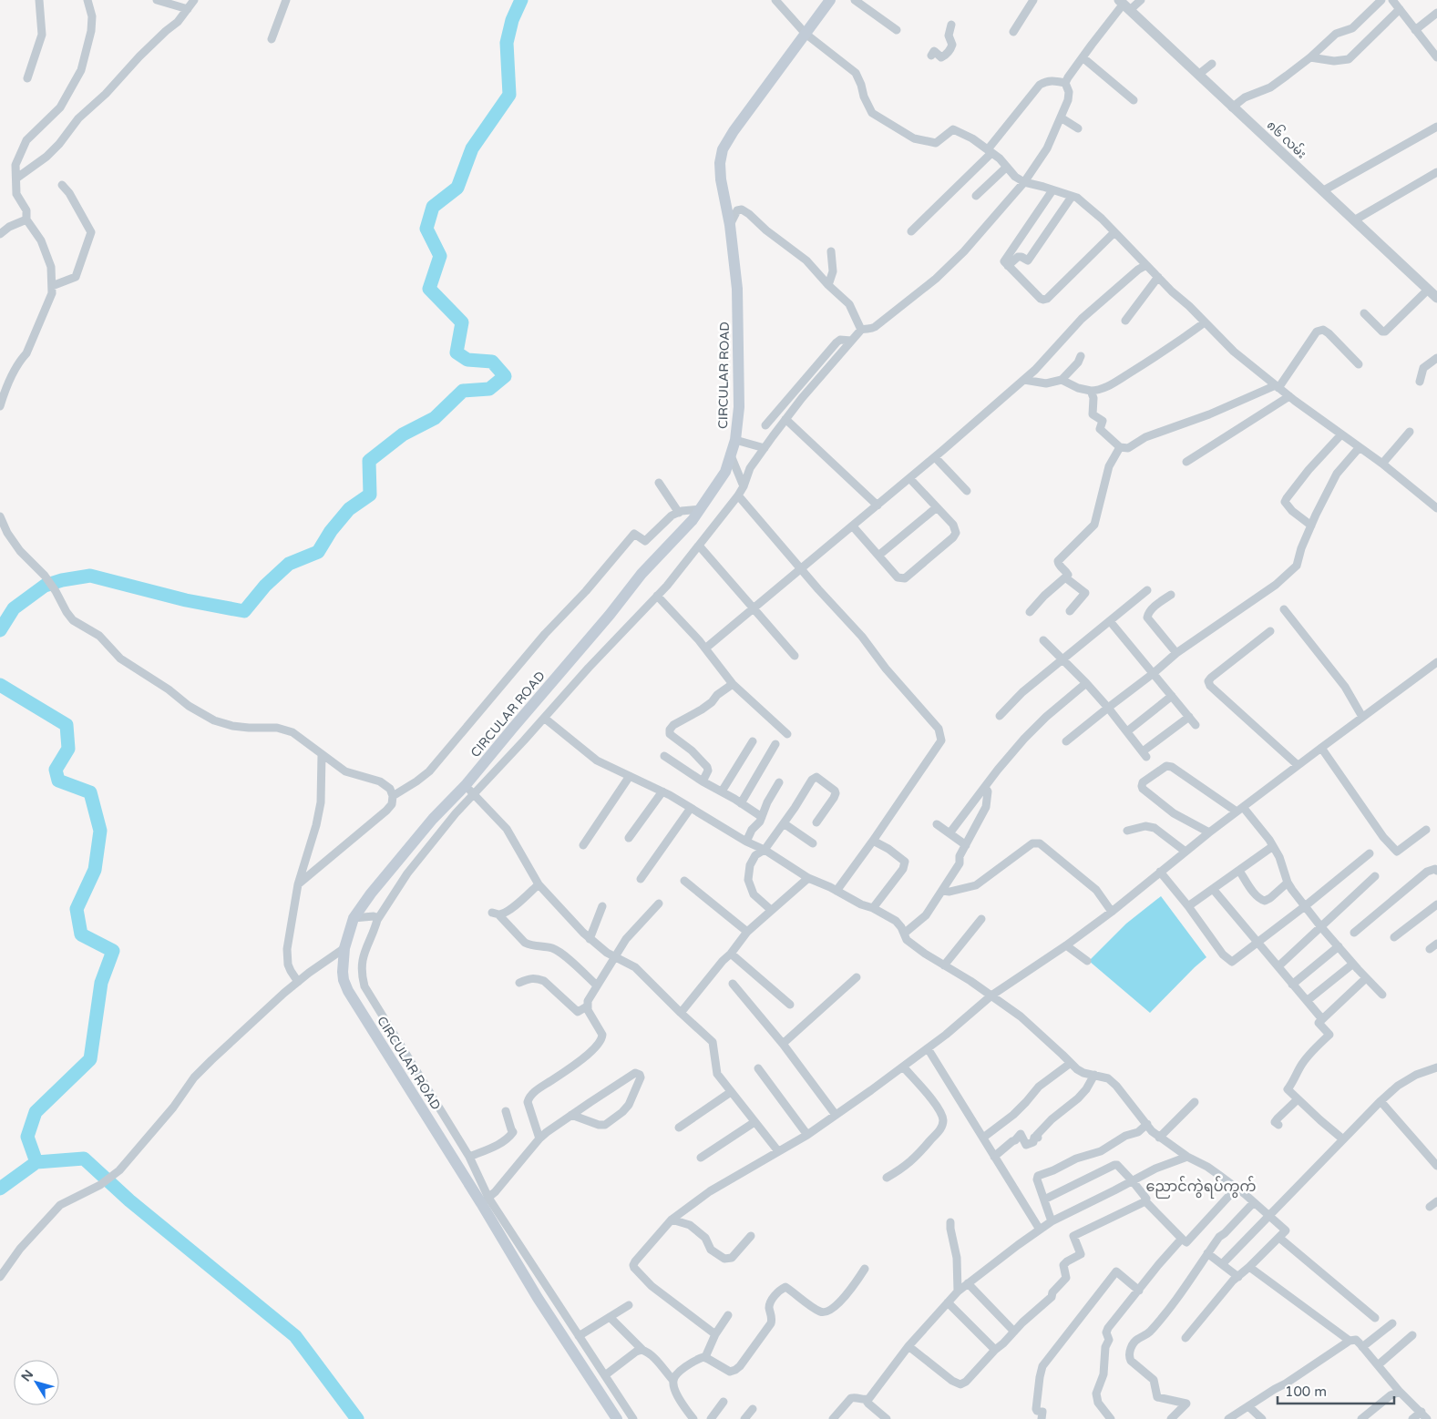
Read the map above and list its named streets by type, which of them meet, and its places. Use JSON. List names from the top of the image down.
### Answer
{
  "streets": {
    "main road": ["CIRCULAR ROAD"],
    "street": ["၈၆ လမ်း"]
  },
  "districts": ["ညောင်ကွဲရပ်ကွက်"],
  "scale_bar": "100 m",
  "north": "top left"
}
